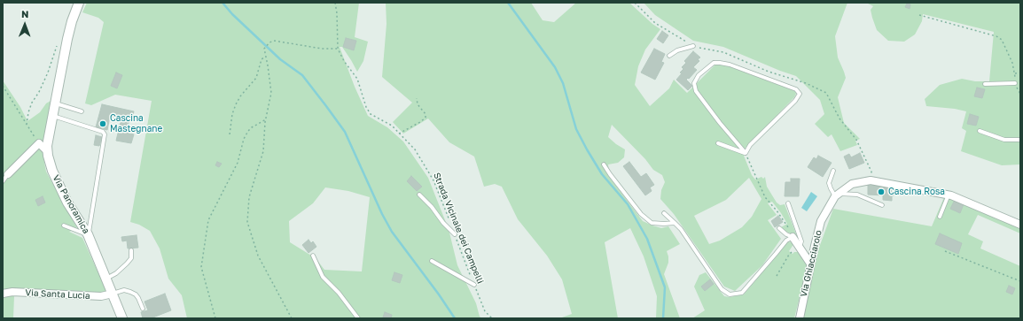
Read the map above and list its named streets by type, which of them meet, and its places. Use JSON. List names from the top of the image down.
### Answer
{
  "streets": {
    "street": ["Via Panoramica", "Via Ghiacciarolo", "Via Santa Lucia"],
    "path": ["Strada Vicinale dei Campelli"]
  },
  "crossings": [
    ["Via Panoramica", "Via Santa Lucia"]
  ],
  "places": ["Cascina Mastegnane", "Cascina Rosa"],
  "north": "top"
}
